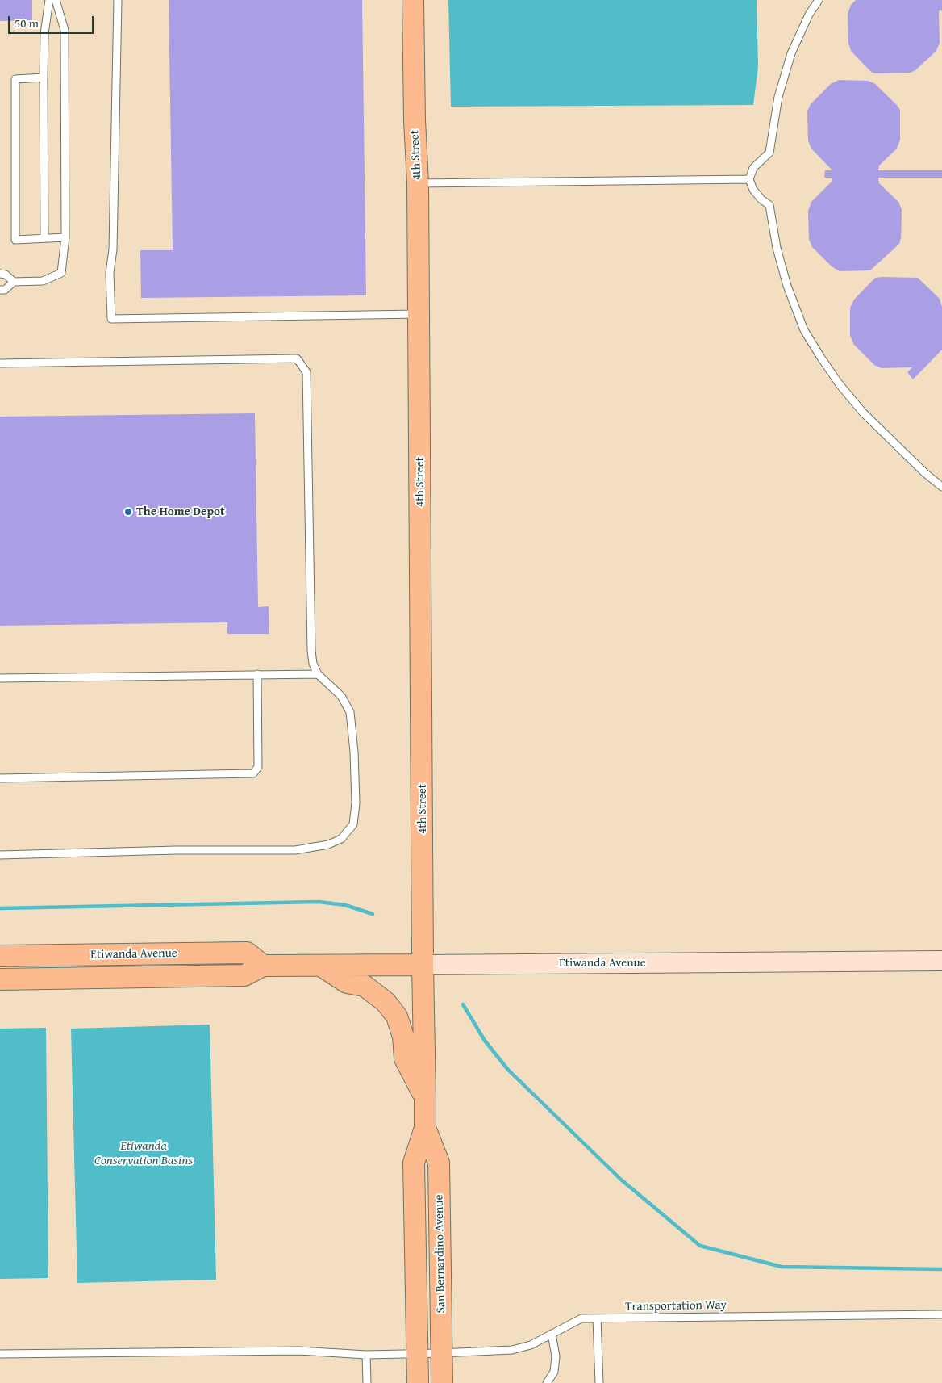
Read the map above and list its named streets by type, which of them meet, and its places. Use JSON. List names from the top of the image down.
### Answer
{
  "streets": {
    "main road": ["4th Street", "Etiwanda Avenue", "San Bernardino Avenue"],
    "lane": ["Transportation Way"]
  },
  "crossings": [
    ["4th Street", "Etiwanda Avenue"],
    ["4th Street", "San Bernardino Avenue"],
    ["Etiwanda Avenue", "San Bernardino Avenue"],
    ["San Bernardino Avenue", "Transportation Way"]
  ],
  "water": ["Etiwanda Conservation Basins"],
  "places": ["The Home Depot"],
  "scale_bar": "50 m"
}
